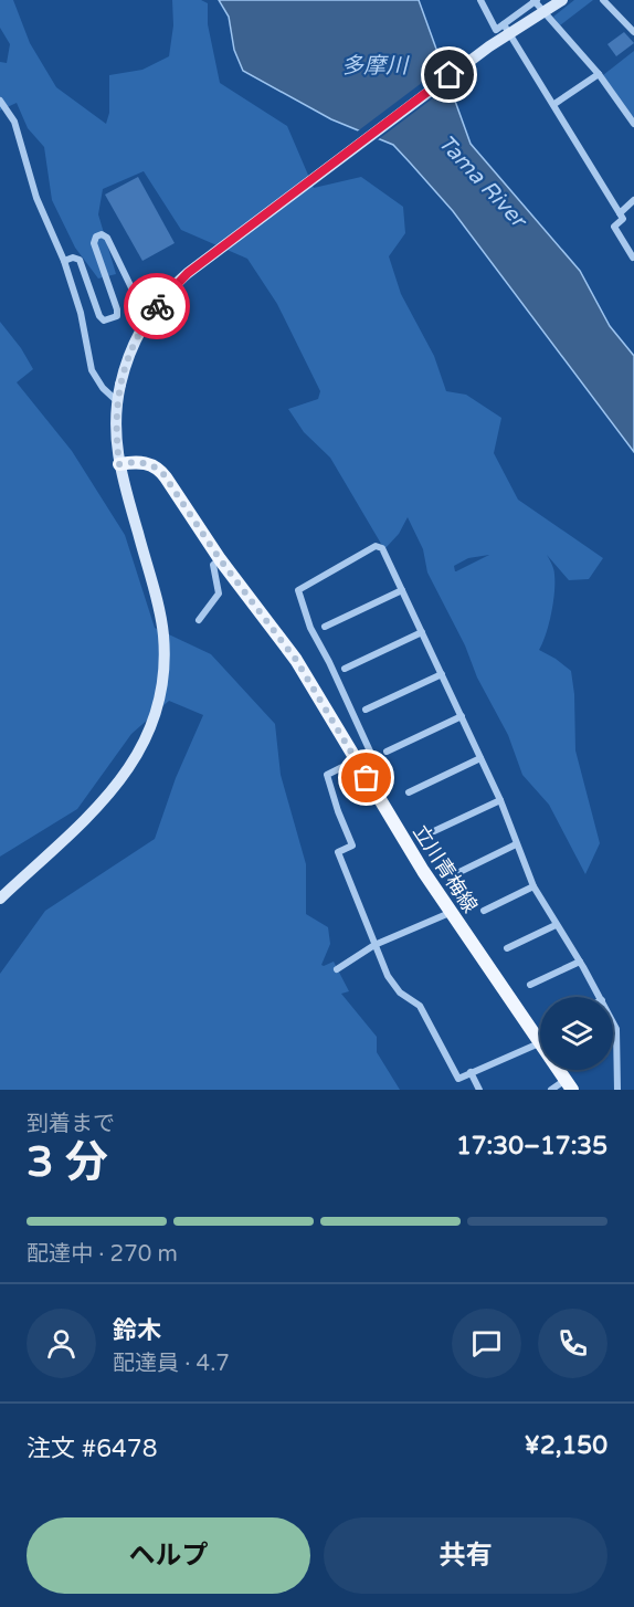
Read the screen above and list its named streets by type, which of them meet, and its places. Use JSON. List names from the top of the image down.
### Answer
{
  "streets": {
    "main road": ["立川青梅線"]
  },
  "water": ["多摩川", "Tama River"],
  "page": {
    "heading": ["3 分", "到着まで", "17:30–17:35"],
    "panel": [
      "鈴木",
      "配達員 · 4.7",
      "注文 #6478",
      "¥2,150"
    ],
    "bar": "配達中 · 270 m",
    "buttons": ["ヘルプ", "共有"]
  }
}
